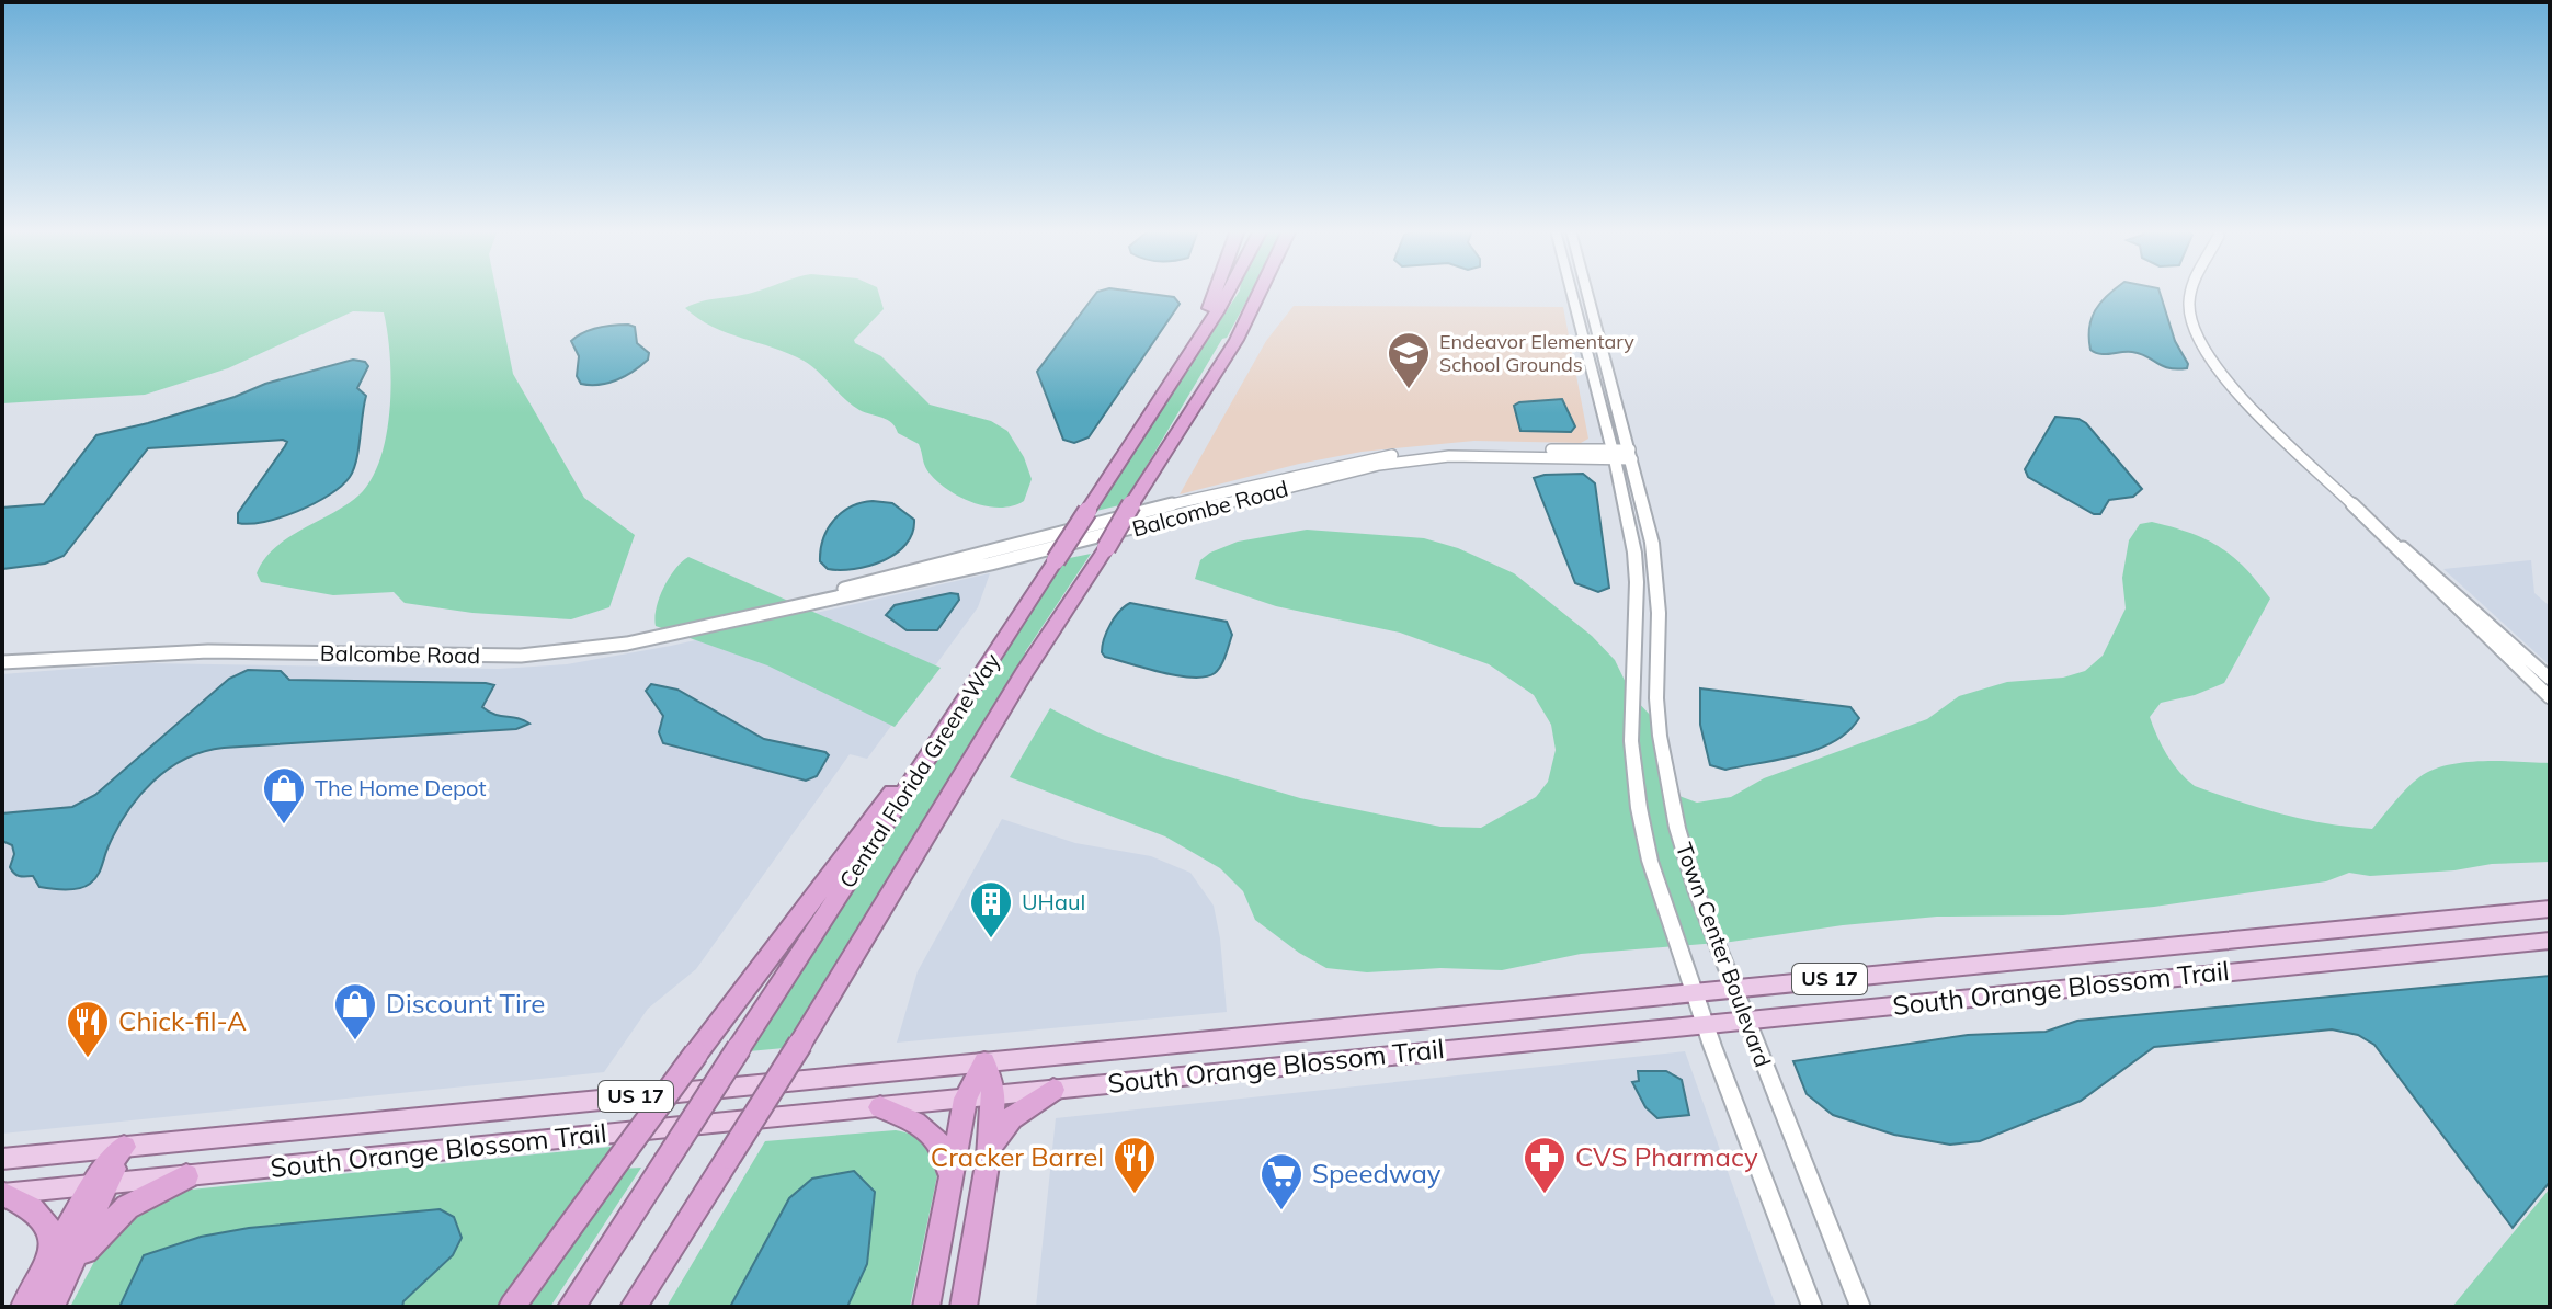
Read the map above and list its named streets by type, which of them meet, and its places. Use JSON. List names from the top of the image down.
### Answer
{
  "streets": {
    "highway": ["Central Florida GreeneWay"],
    "main road": ["Town Center Boulevard", "US 17", "South Orange Blossom Trail"],
    "street": ["Balcombe Road"]
  },
  "crossings": [
    ["Balcombe Road", "Town Center Boulevard"],
    ["Town Center Boulevard", "South Orange Blossom Trail"]
  ],
  "places": {
    "school or university": ["Endeavor Elementary School Grounds"],
    "shop": ["The Home Depot", "Discount Tire"],
    "building": ["UHaul"],
    "restaurant": ["Chick-fil-A", "Cracker Barrel"],
    "pharmacy": ["CVS Pharmacy"],
    "supermarket": ["Speedway"]
  }
}
